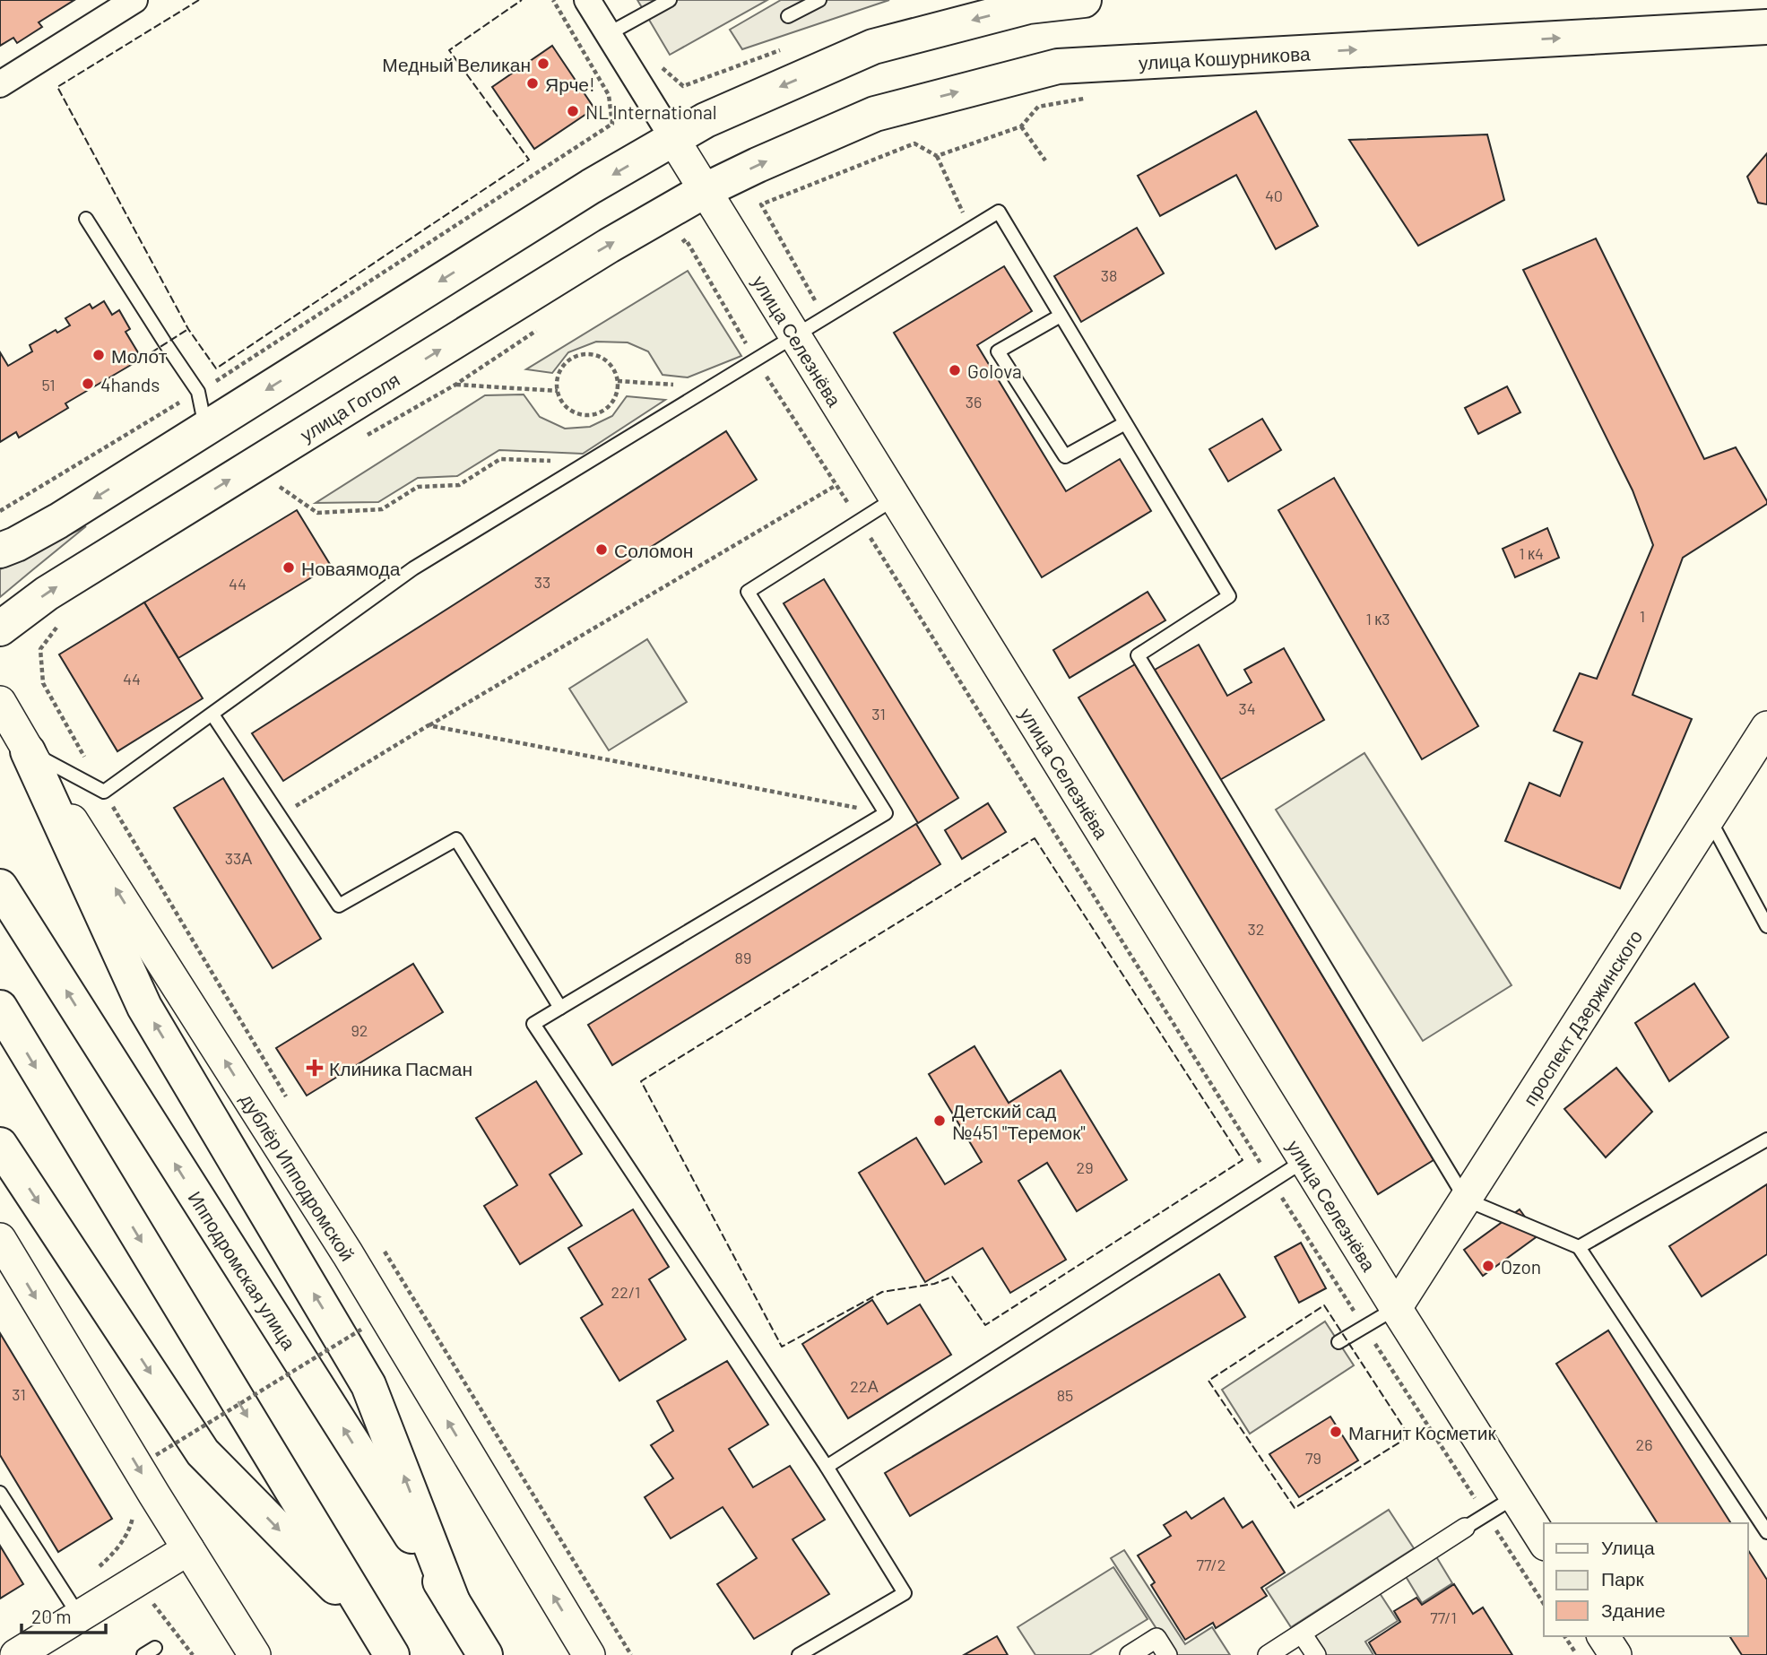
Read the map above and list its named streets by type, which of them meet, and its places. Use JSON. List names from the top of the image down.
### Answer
{
  "streets": {
    "main road": ["улица Кошурникова", "улица Гоголя", "Ипподромская улица"],
    "street": ["улица Селезнёва", "проспект Дзержинского", "дублёр Ипподромской"]
  },
  "crossings": [
    ["улица Кошурникова", "улица Селезнёва"],
    ["улица Кошурникова", "улица Гоголя"],
    ["улица Селезнёва", "улица Гоголя"],
    ["улица Селезнёва", "проспект Дзержинского"]
  ],
  "one_way": ["дублёр Ипподромской"],
  "places": {
    "other": [
      "Медный Великан",
      "Ярче!",
      "NL International",
      "Молот",
      "Golova",
      "4hands",
      "Соломон",
      "Новаямода",
      "Детский сад №451 \"Теремок\"",
      "Ozon",
      "Магнит Косметик"
    ],
    "health": ["Клиника Пасман"]
  },
  "house_numbers": [
    "40",
    "38",
    "51",
    "36",
    "1 к4",
    "33",
    "44",
    "1",
    "1 к3",
    "44",
    "34",
    "31",
    "33А",
    "32",
    "89",
    "92",
    "29",
    "22/1",
    "22А",
    "31",
    "85",
    "26",
    "79",
    "77/2",
    "77/1"
  ],
  "legend": ["Улица", "Парк", "Здание"],
  "scale_bar": "20 m"
}
